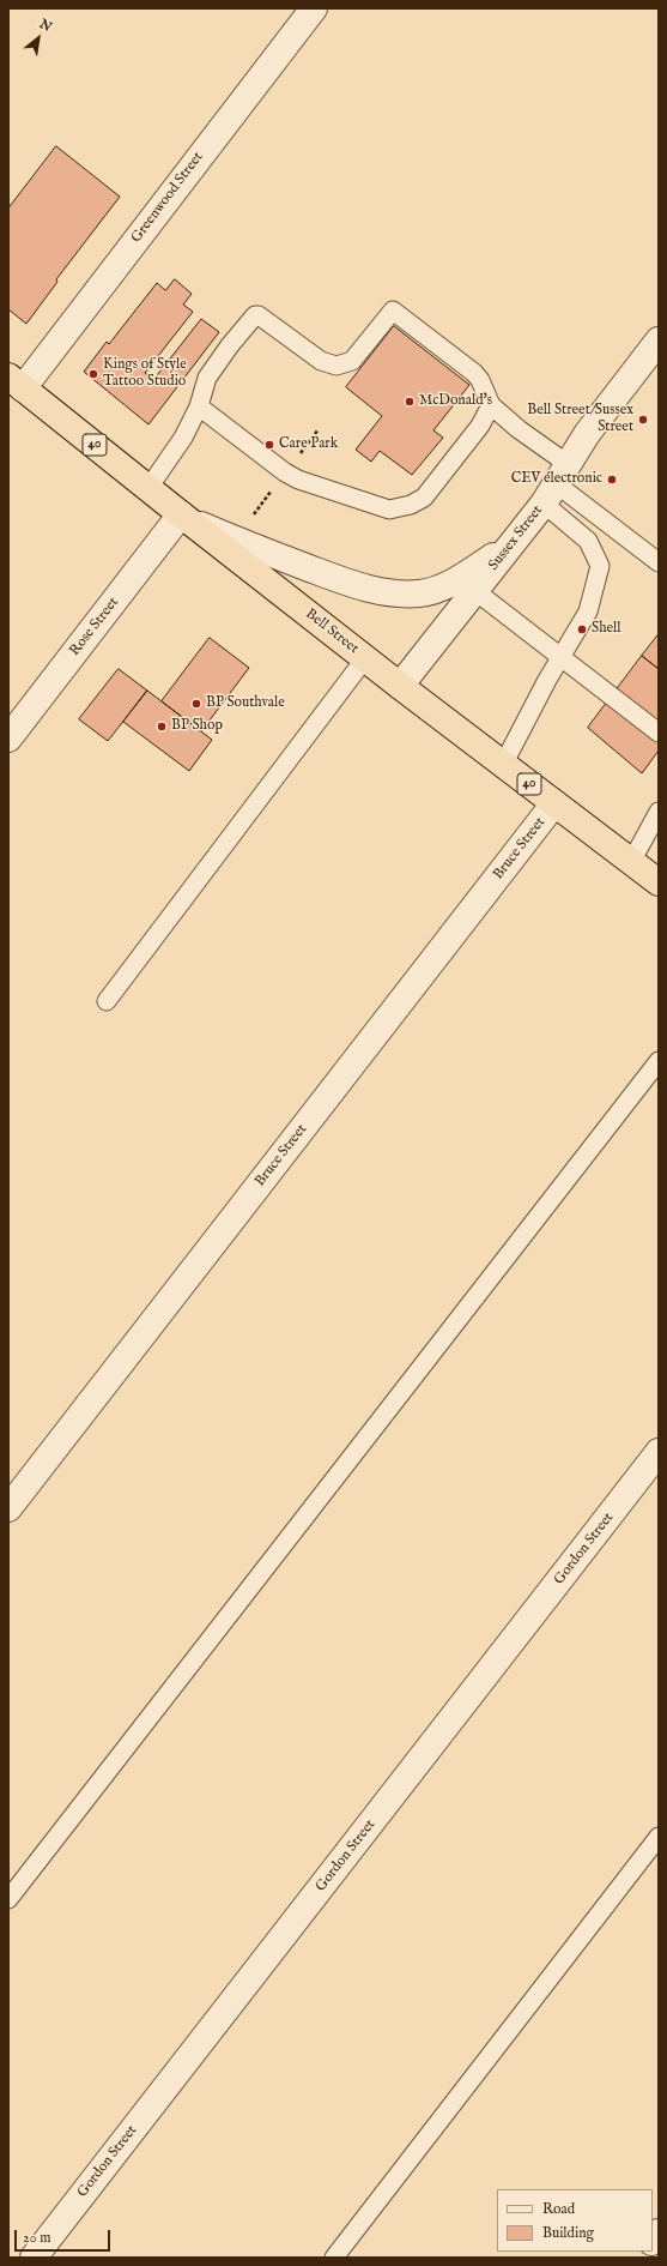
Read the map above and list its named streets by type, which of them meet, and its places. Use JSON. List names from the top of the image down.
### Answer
{
  "streets": {
    "highway": ["40", "Bell Street"],
    "street": [
      "Greenwood Street",
      "Sussex Street",
      "Rose Street",
      "Bruce Street",
      "Gordon Street"
    ]
  },
  "crossings": [
    ["Greenwood Street", "Bell Street"],
    ["Sussex Street", "Bell Street"],
    ["Rose Street", "Bell Street"],
    ["Bell Street", "Bruce Street"]
  ],
  "places": [
    "Kings of Style Tattoo Studio",
    "McDonald's",
    "Bell Street/Sussex Street",
    "Care Park",
    "CEV électronic",
    "Shell",
    "BP Southvale",
    "BP Shop"
  ],
  "legend": ["Road", "Building"],
  "scale_bar": "20 m",
  "north": "top right"
}
